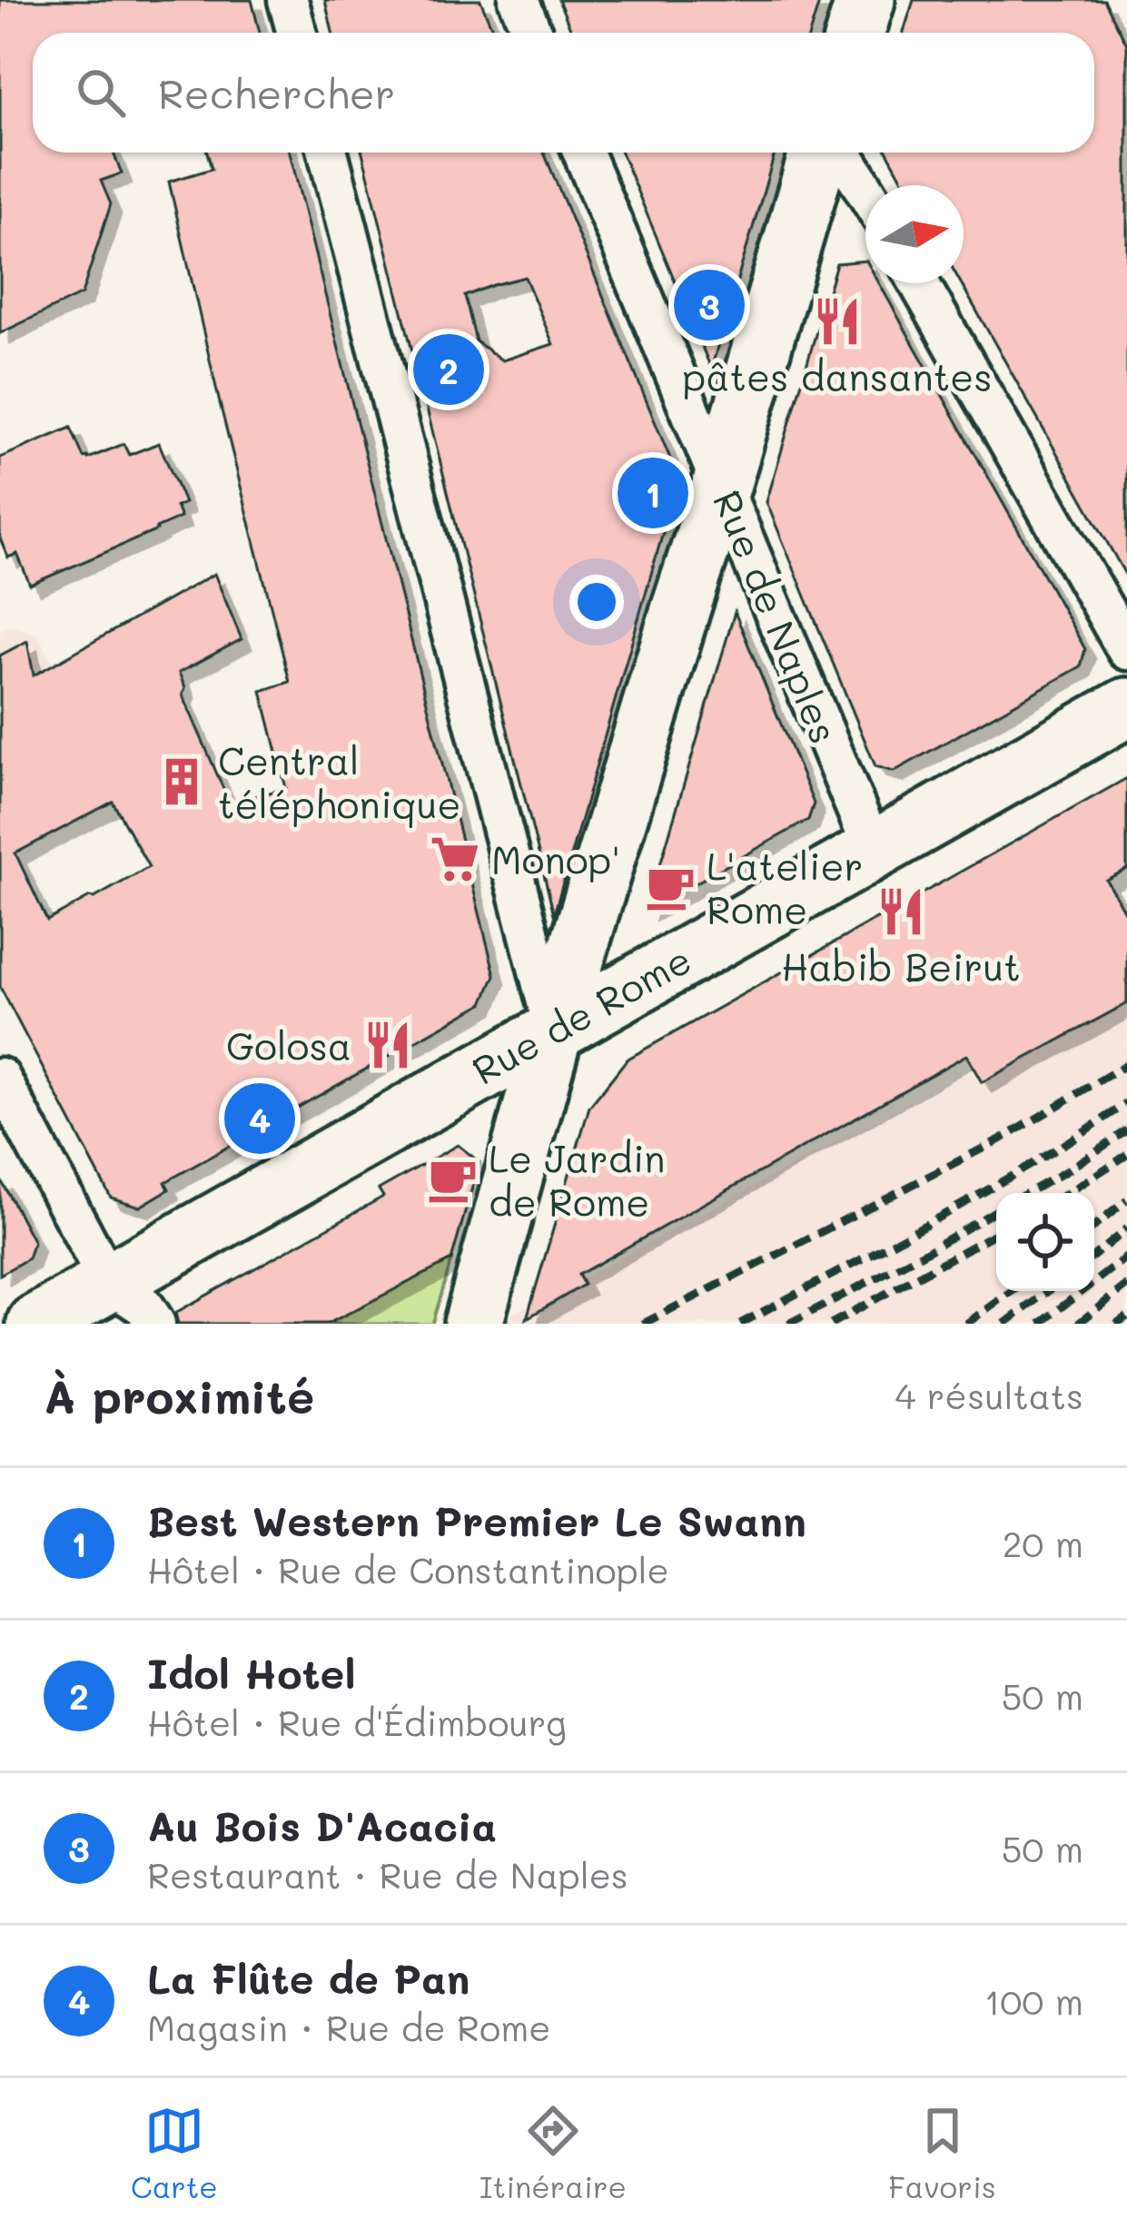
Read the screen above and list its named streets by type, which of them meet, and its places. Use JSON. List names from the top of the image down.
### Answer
{
  "streets": {
    "main road": ["Rue de Rome"],
    "street": ["Rue de Naples"]
  },
  "crossings": [
    ["Rue de Naples", "Rue de Rome"]
  ],
  "places": {
    "restaurant": ["pâtes dansantes", "Habib Beirut", "Golosa"],
    "building": ["Central téléphonique"],
    "supermarket": ["Monop'"],
    "cafe": ["L'atelier Rome", "Le Jardin de Rome"]
  },
  "north": "right",
  "page": {
    "search": "Rechercher",
    "pins": [
      "3",
      "2",
      "1",
      "4"
    ],
    "heading": ["À proximité", "4 résultats"],
    "list": [
      {
        "mark": "1",
        "name": "Best Western Premier Le Swann",
        "note": "Hôtel · Rue de Constantinople",
        "value": "20 m"
      },
      {
        "mark": "2",
        "name": "Idol Hotel",
        "note": "Hôtel · Rue d'Édimbourg",
        "value": "50 m"
      },
      {
        "mark": "3",
        "name": "Au Bois D'Acacia",
        "note": "Restaurant · Rue de Naples",
        "value": "50 m"
      },
      {
        "mark": "4",
        "name": "La Flûte de Pan",
        "note": "Magasin · Rue de Rome",
        "value": "100 m"
      }
    ],
    "nav": ["Carte", "Itinéraire", "Favoris"]
  }
}
